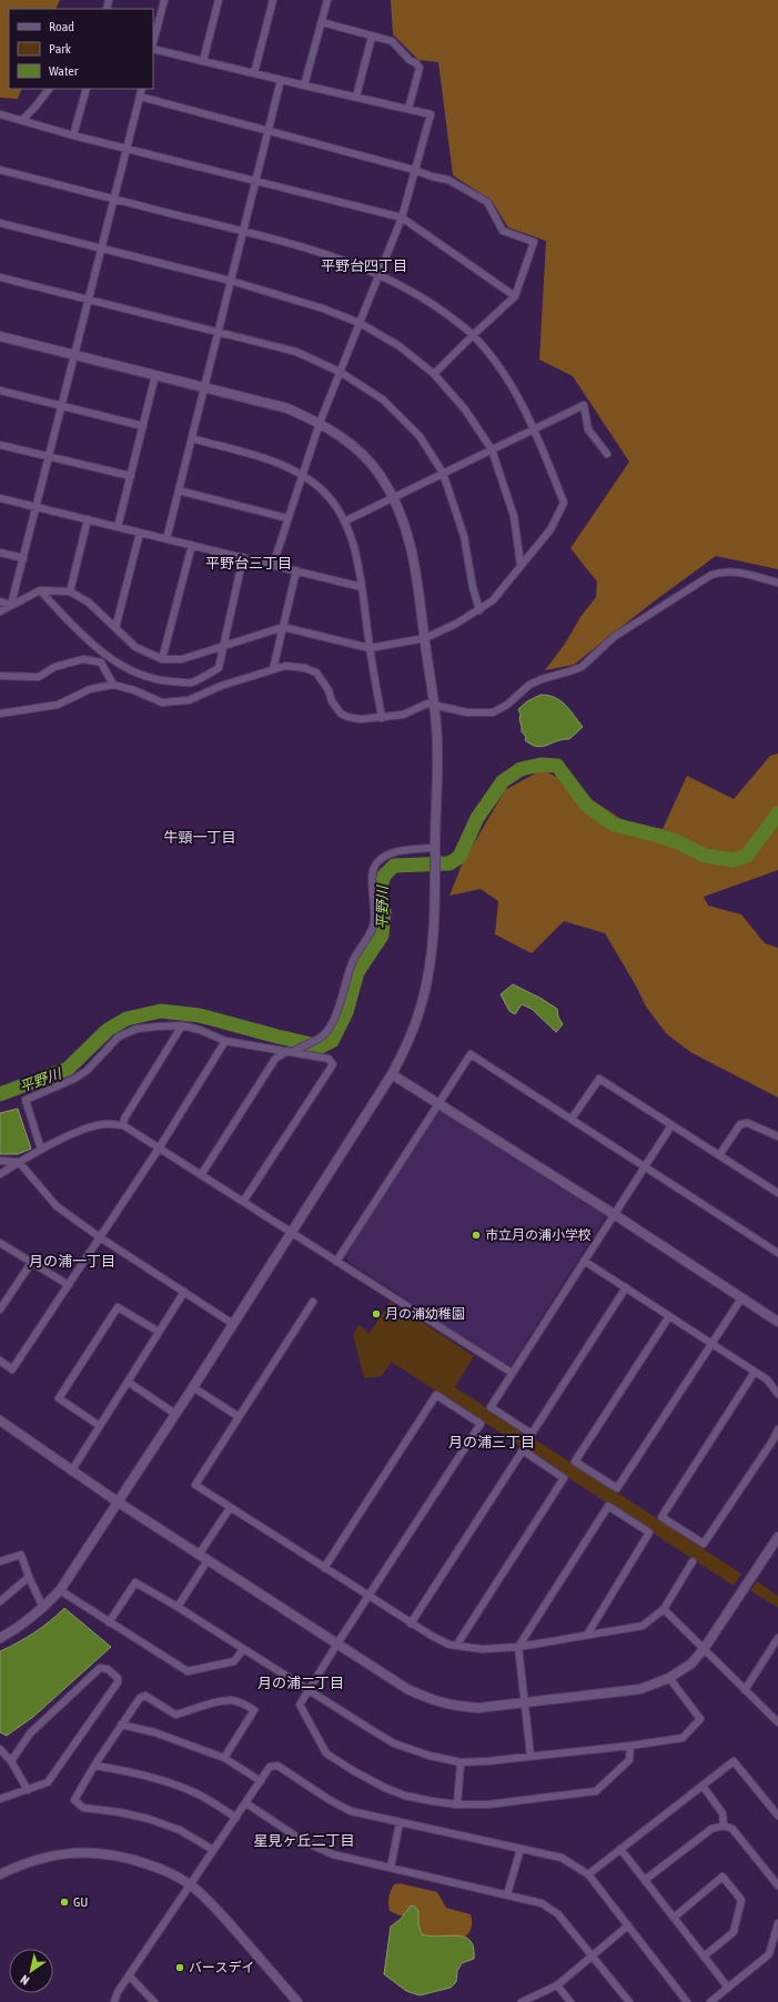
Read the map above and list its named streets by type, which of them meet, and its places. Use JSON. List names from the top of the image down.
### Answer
{
  "districts": [
    "平野台四丁目",
    "平野台三丁目",
    "牛頸一丁目",
    "月の浦一丁目",
    "月の浦三丁目",
    "月の浦二丁目",
    "星見ヶ丘二丁目"
  ],
  "water": ["平野川"],
  "places": [
    "市立月の浦小学校",
    "月の浦幼稚園",
    "GU",
    "バースデイ"
  ],
  "legend": ["Road", "Park", "Water"],
  "north": "bottom left"
}
